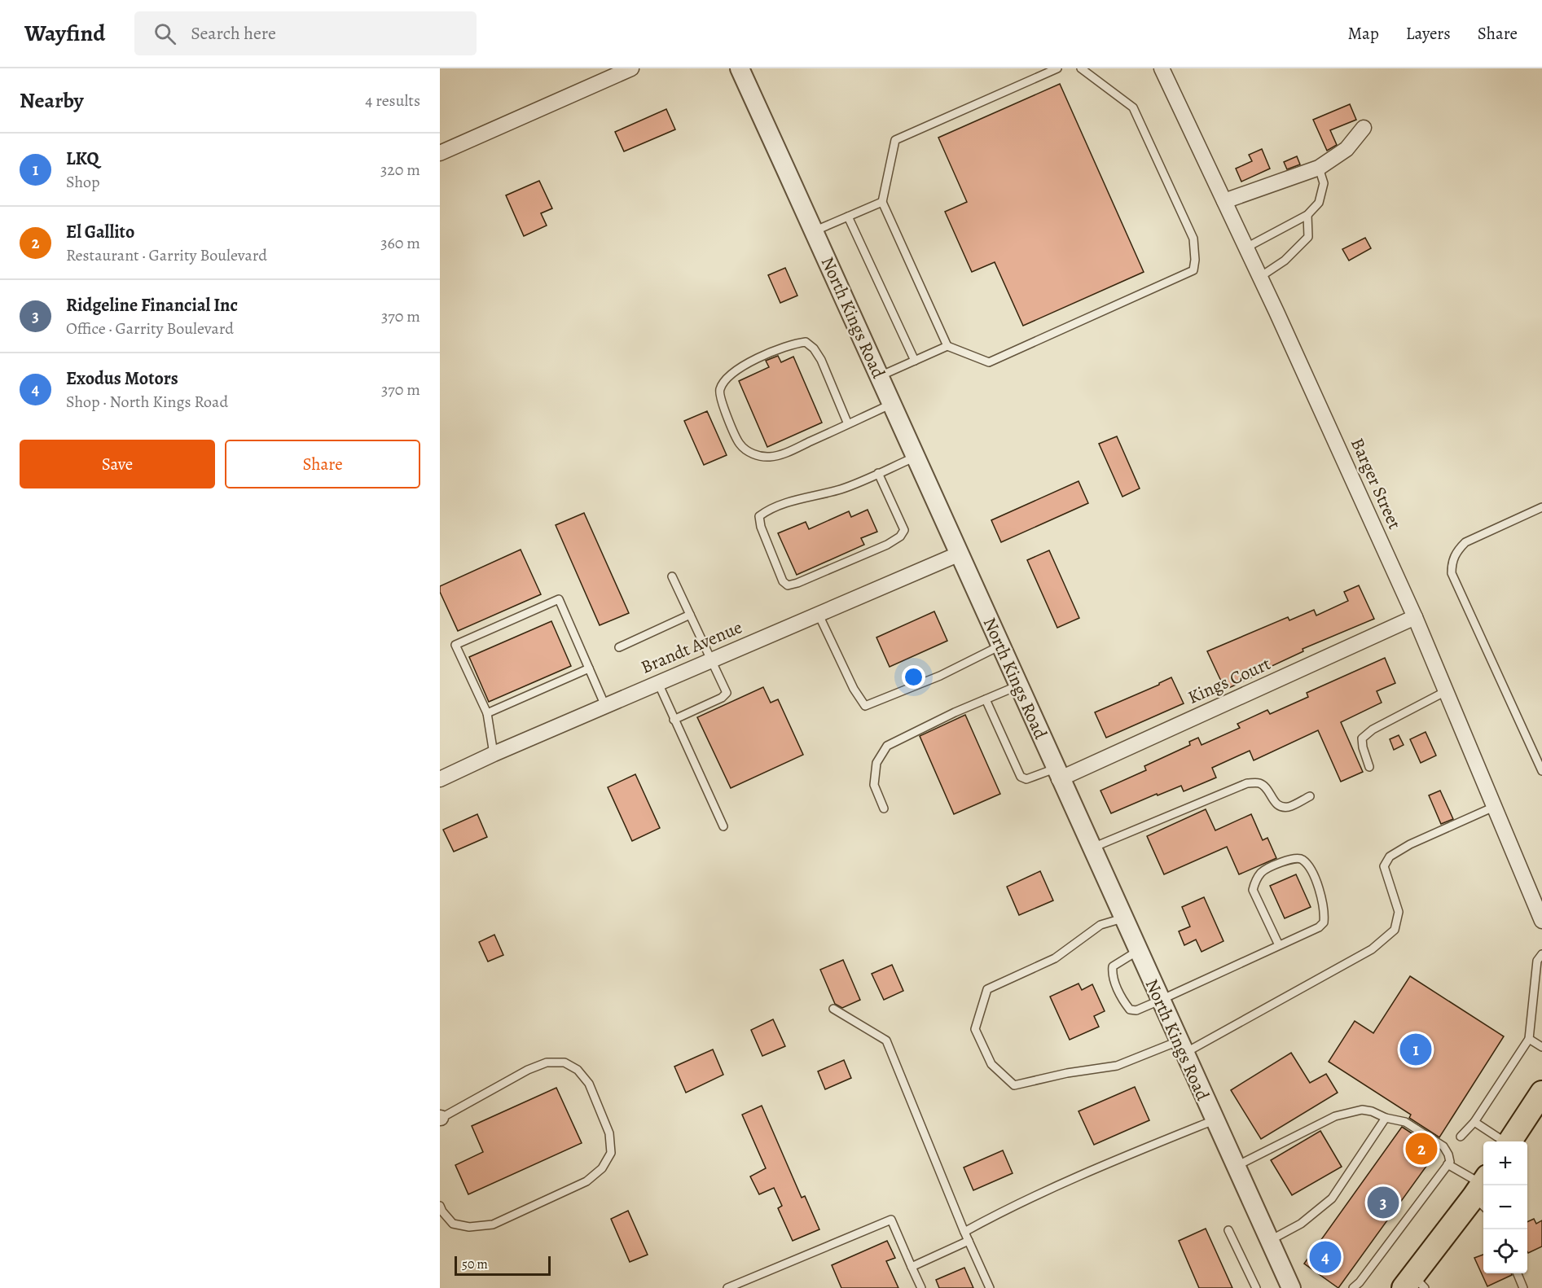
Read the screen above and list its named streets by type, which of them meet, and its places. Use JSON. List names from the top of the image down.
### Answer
{
  "streets": {
    "street": [
      "North Kings Road",
      "Barger Street",
      "Brandt Avenue",
      "Kings Court"
    ]
  },
  "crossings": [
    ["North Kings Road", "Brandt Avenue"],
    ["North Kings Road", "Kings Court"],
    ["Barger Street", "Kings Court"]
  ],
  "scale_bar": "50 m",
  "page": {
    "header": "Wayfind",
    "search": "Search here",
    "nav": ["Map", "Layers", "Share"],
    "heading": ["Nearby", "4 results"],
    "list": [
      {
        "mark": "1",
        "name": "LKQ",
        "note": "Shop",
        "value": "320 m"
      },
      {
        "mark": "2",
        "name": "El Gallito",
        "note": "Restaurant · Garrity Boulevard",
        "value": "360 m"
      },
      {
        "mark": "3",
        "name": "Ridgeline Financial Inc",
        "note": "Office · Garrity Boulevard",
        "value": "370 m"
      },
      {
        "mark": "4",
        "name": "Exodus Motors",
        "note": "Shop · North Kings Road",
        "value": "370 m"
      }
    ],
    "buttons": ["Save", "Share"],
    "pins": [
      "1",
      "2",
      "3",
      "4"
    ],
    "map_buttons": ["+", "−"],
    "scale": "50 m"
  }
}
